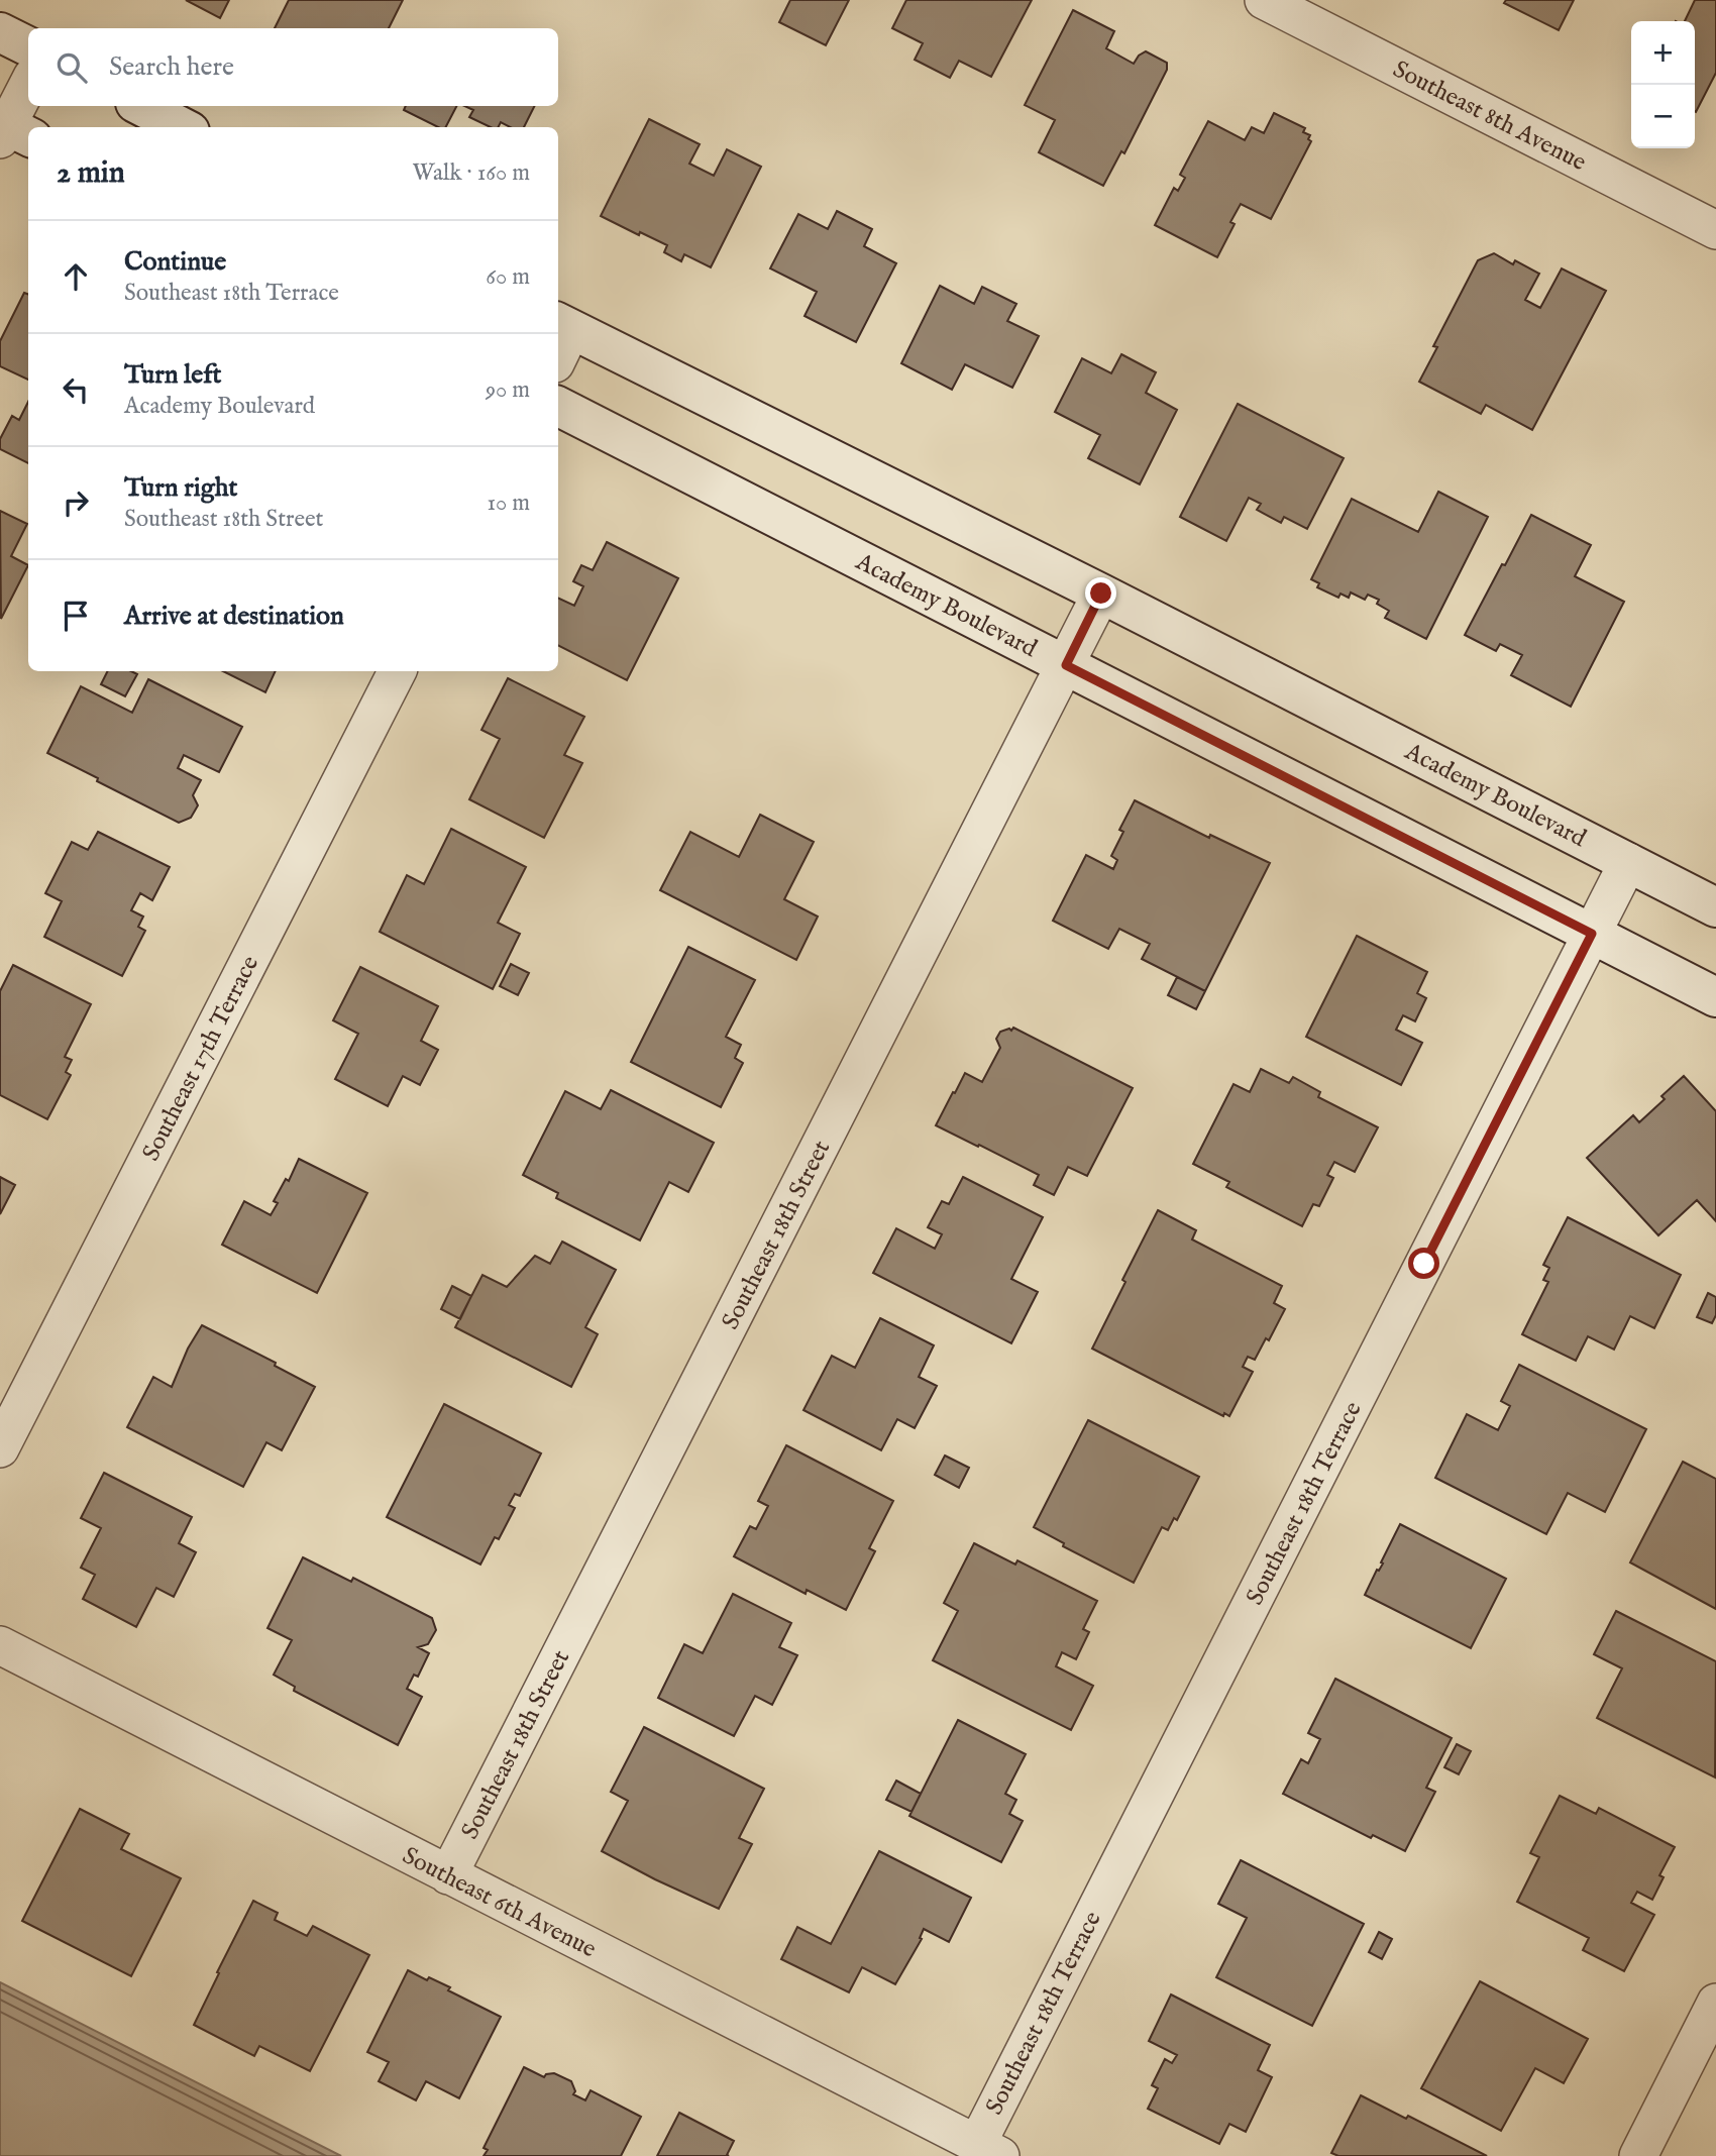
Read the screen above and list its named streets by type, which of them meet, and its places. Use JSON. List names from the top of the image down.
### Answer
{
  "streets": {
    "street": [
      "Southeast 8th Avenue",
      "Academy Boulevard",
      "Southeast 17th Terrace",
      "Southeast 18th Street",
      "Southeast 18th Terrace",
      "Southeast 6th Avenue"
    ]
  },
  "crossings": [
    ["Academy Boulevard", "Southeast 18th Street"],
    ["Academy Boulevard", "Southeast 18th Terrace"],
    ["Southeast 18th Street", "Southeast 6th Avenue"],
    ["Southeast 18th Terrace", "Southeast 6th Avenue"]
  ],
  "page": {
    "map_buttons": ["+", "−"],
    "search": "Search here",
    "heading": ["2 min", "Walk · 160 m"],
    "list": [
      ["Continue", "Southeast 18th Terrace", "60 m"],
      ["Turn left", "Academy Boulevard", "90 m"],
      ["Turn right", "Southeast 18th Street", "10 m"],
      "Arrive at destination"
    ]
  }
}
